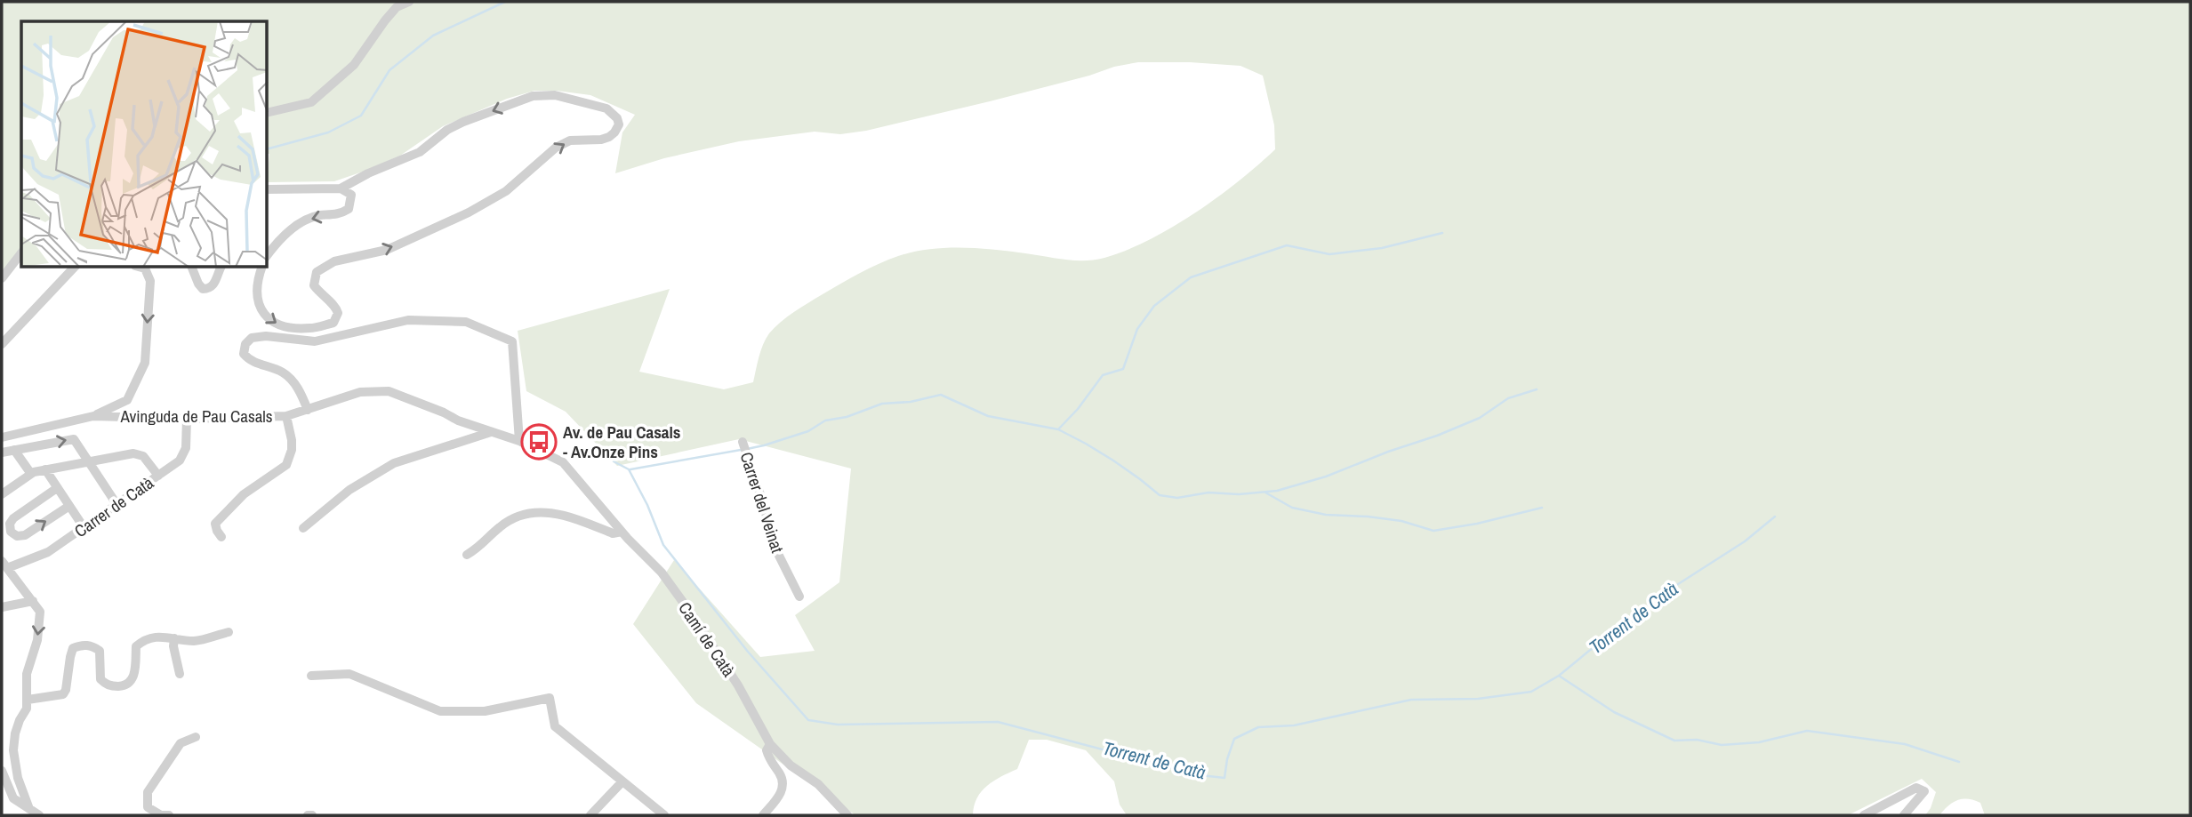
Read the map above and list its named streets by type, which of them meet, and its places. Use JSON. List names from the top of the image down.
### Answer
{
  "streets": {
    "street": [
      "Avinguda de Pau Casals",
      "Carrer del Veinat",
      "Carrer de Catà",
      "Camí de Catà"
    ]
  },
  "crossings": [
    ["Avinguda de Pau Casals", "Carrer de Catà"],
    ["Avinguda de Pau Casals", "Camí de Catà"]
  ],
  "water": ["Torrent de Catà"],
  "places": {
    "bus stop": ["Av. de Pau Casals - Av.Onze Pins"]
  }
}
